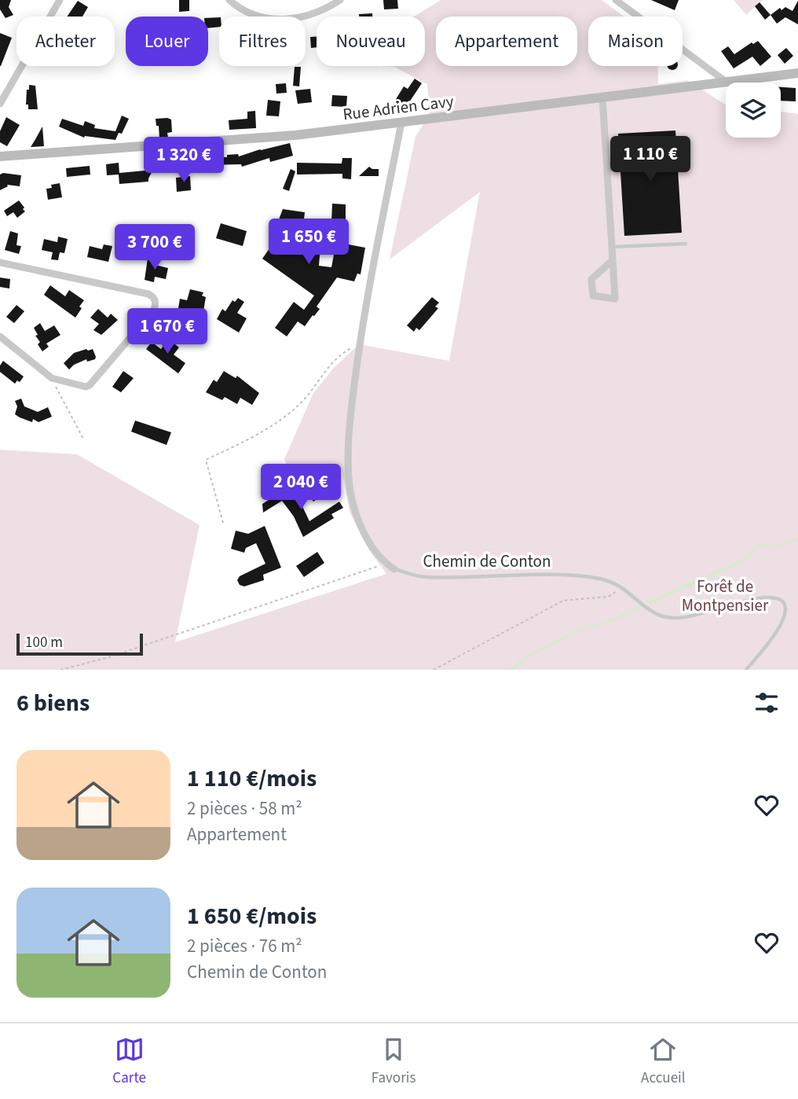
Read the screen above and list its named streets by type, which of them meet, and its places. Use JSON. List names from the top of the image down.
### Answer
{
  "streets": {
    "main road": ["Rue Adrien Cavy"],
    "street": ["Chemin de Conton"]
  },
  "crossings": [
    ["Rue Adrien Cavy", "Chemin de Conton"]
  ],
  "parks": ["Forêt de Montpensier"],
  "scale_bar": "100 m",
  "page": {
    "chip": [
      "Acheter",
      "Louer",
      "Filtres",
      "Nouveau",
      "Appartement",
      "Maison"
    ],
    "price": [
      "1 110 €",
      "1 320 €",
      "1 650 €",
      "3 700 €",
      "1 670 €",
      "2 040 €"
    ],
    "scale": "100 m",
    "heading": "6 biens",
    "list": [
      {
        "name": "1 110 €/mois",
        "note": "2 pièces · 58 m² · Appartement"
      },
      {
        "name": "1 650 €/mois",
        "note": "2 pièces · 76 m² · Chemin de Conton"
      }
    ],
    "tabs": ["Carte", "Favoris", "Accueil"]
  }
}
